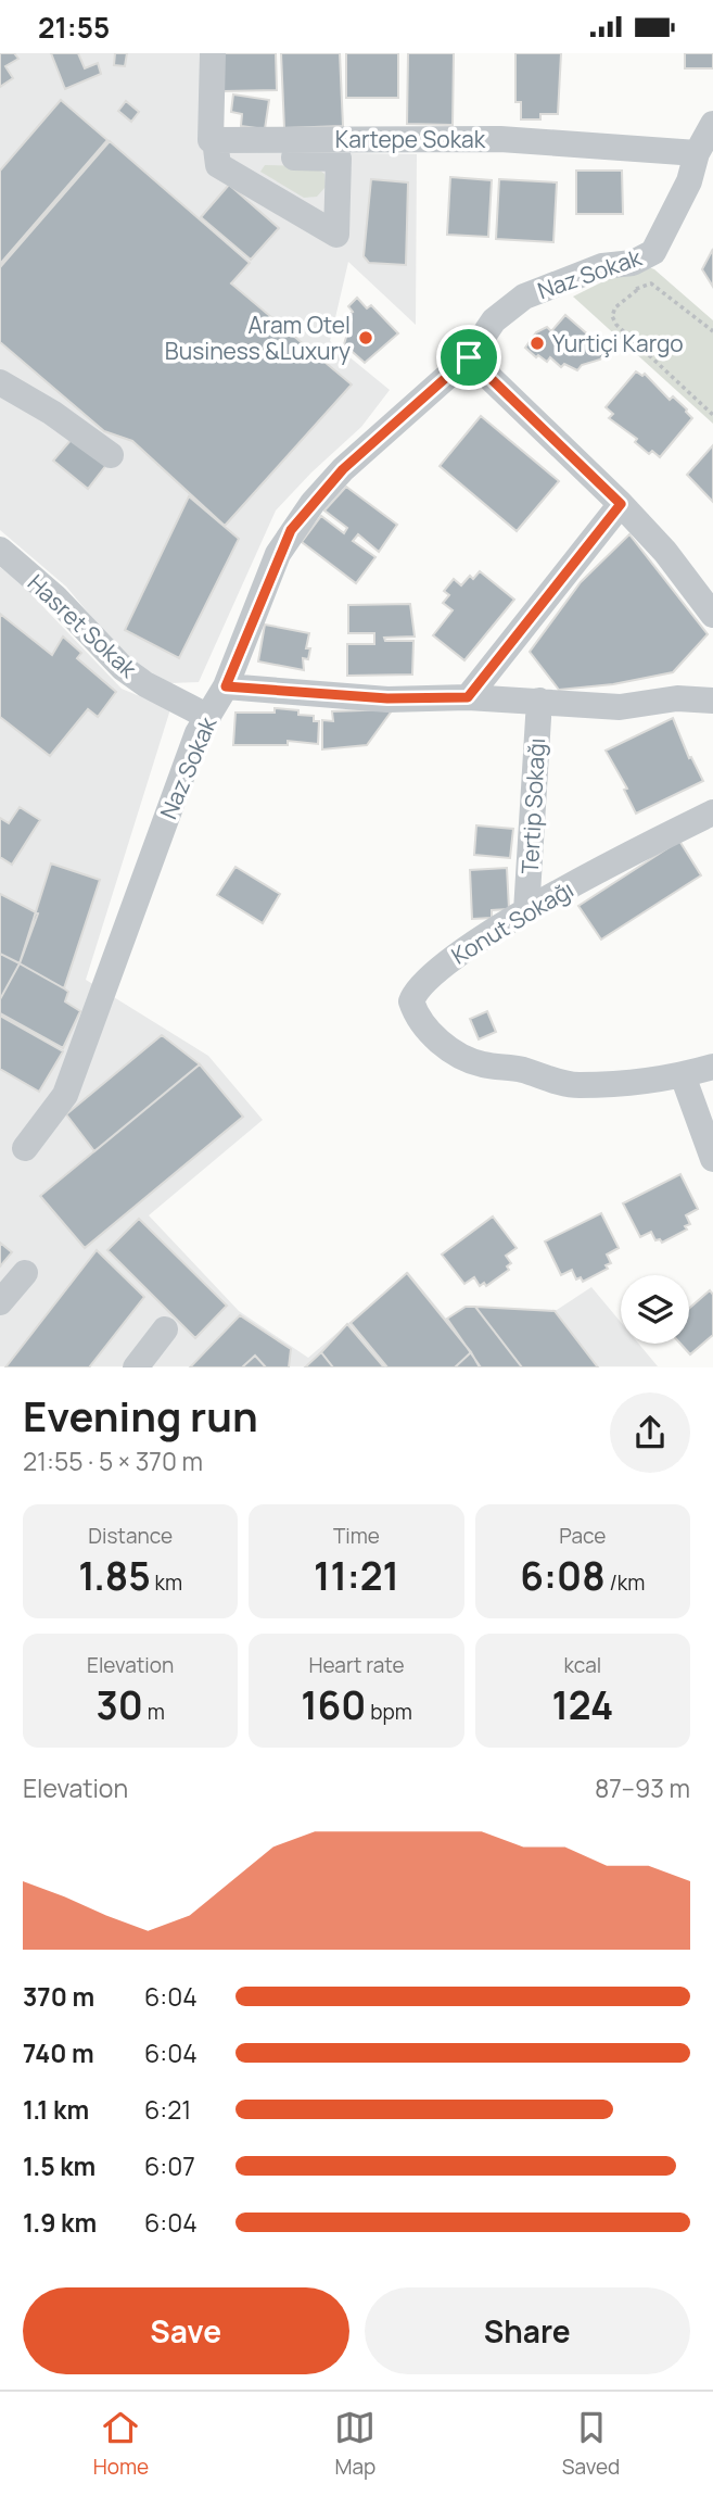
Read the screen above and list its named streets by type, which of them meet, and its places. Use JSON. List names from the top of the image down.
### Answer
{
  "streets": {
    "street": [
      "Kartepe Sokak",
      "Naz Sokak",
      "Hasret Sokak",
      "Tertip Sokağı",
      "Konut Sokağı"
    ]
  },
  "crossings": [
    ["Kartepe Sokak", "Naz Sokak"],
    ["Naz Sokak", "Hasret Sokak"],
    ["Tertip Sokağı", "Konut Sokağı"]
  ],
  "places": ["Aram Otel Business &Luxury", "Yurtiçi Kargo"],
  "page": {
    "status": "21:55",
    "heading": ["Evening run", "21:55 · 5 × 370 m"],
    "stats": [
      ["Distance", "1.85 km"],
      ["Time", "11:21"],
      ["Pace", "6:08 /km"],
      ["Elevation", "30 m"],
      ["Heart rate", "160 bpm"],
      ["kcal", "124"]
    ],
    "chart": ["Elevation", "87–93 m"],
    "list": [
      {
        "name": "370 m",
        "note": "6:04"
      },
      {
        "name": "740 m",
        "note": "6:04"
      },
      {
        "name": "1.1 km",
        "note": "6:21"
      },
      {
        "name": "1.5 km",
        "note": "6:07"
      },
      {
        "name": "1.9 km",
        "note": "6:04"
      }
    ],
    "buttons": ["Save", "Share"],
    "tabs": ["Home", "Map", "Saved"]
  }
}
